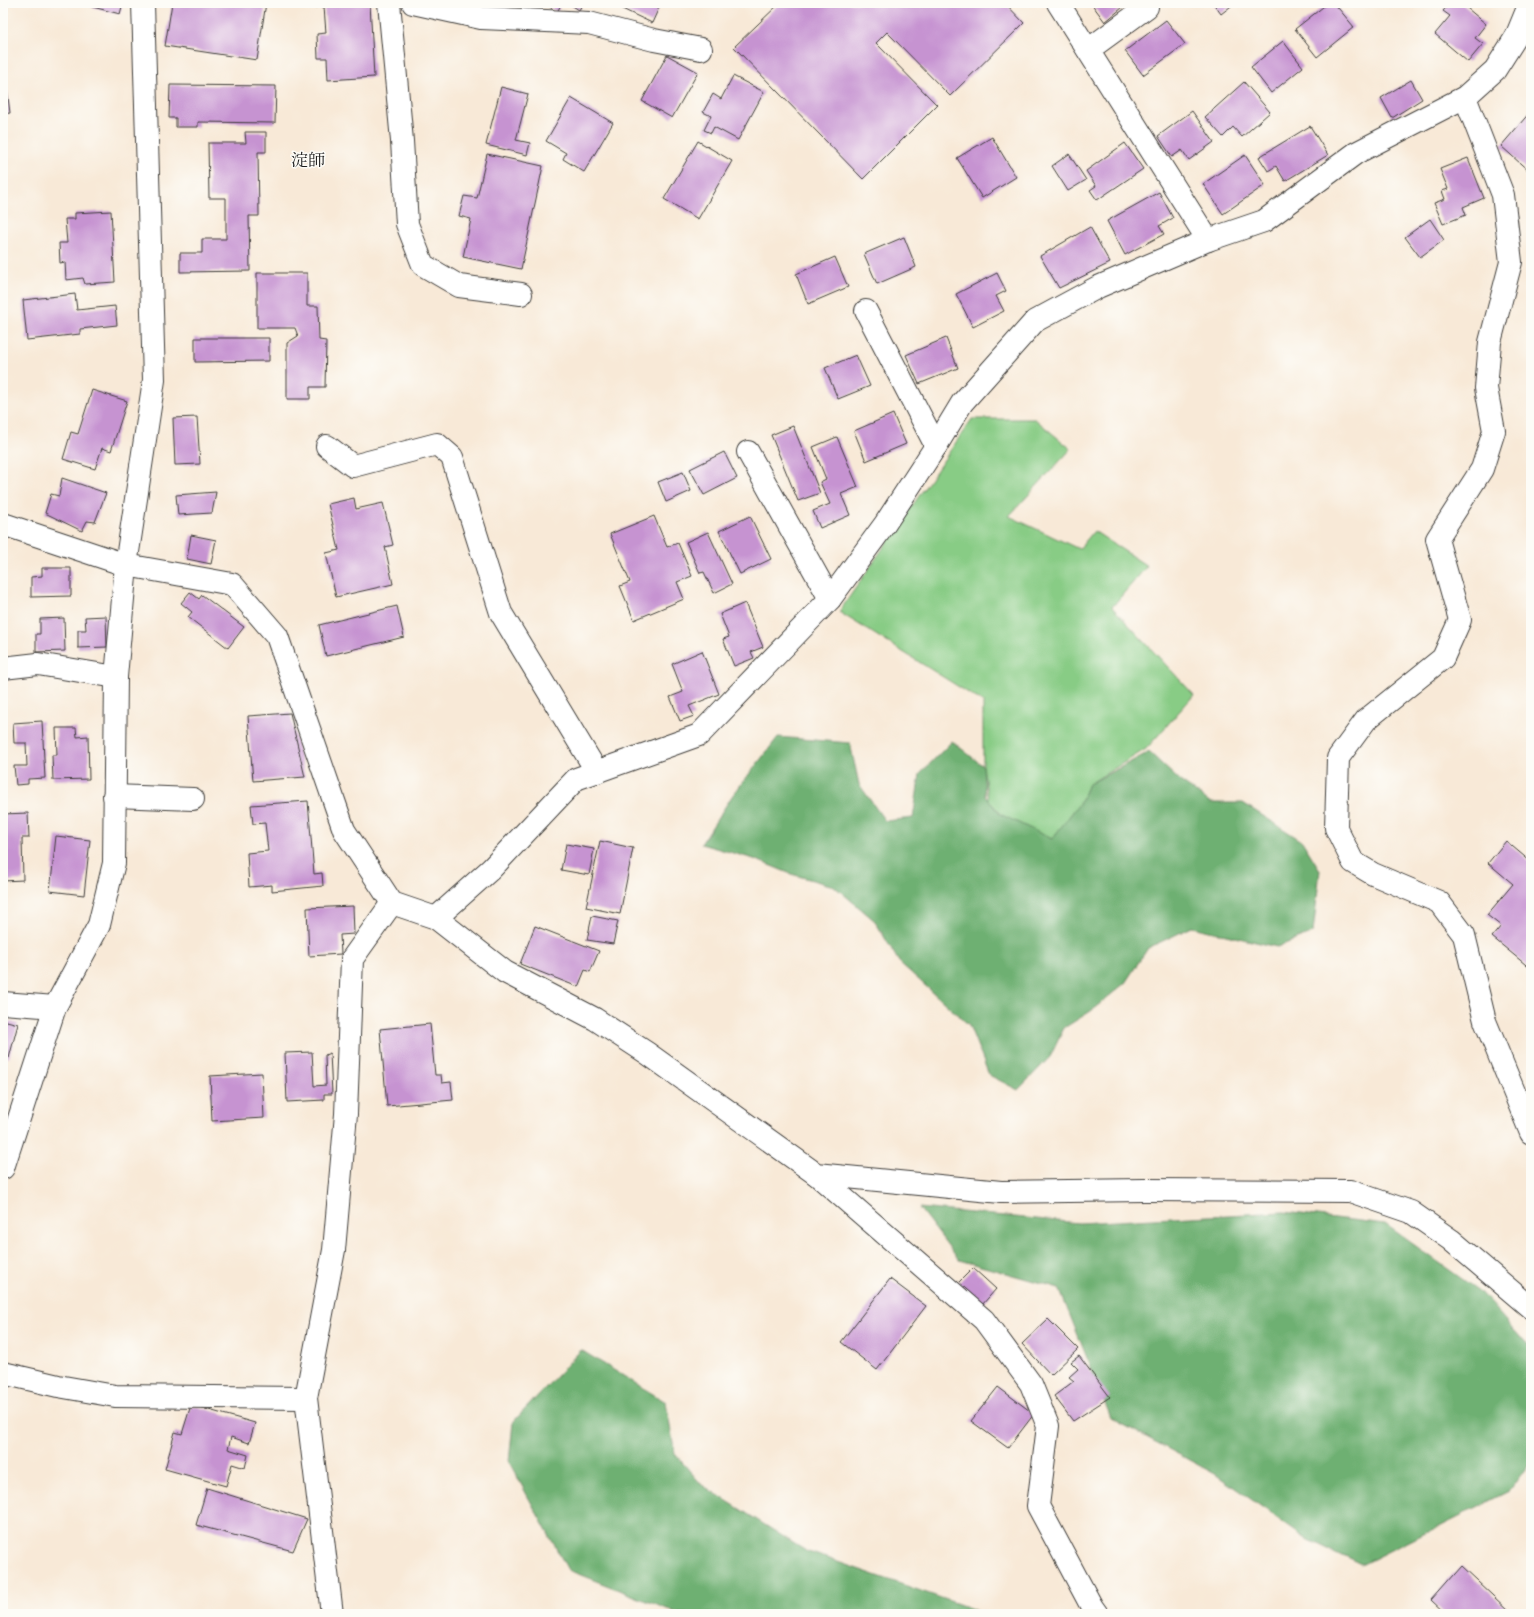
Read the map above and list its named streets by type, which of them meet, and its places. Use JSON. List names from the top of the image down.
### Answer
{
  "districts": ["淀師"]
}
